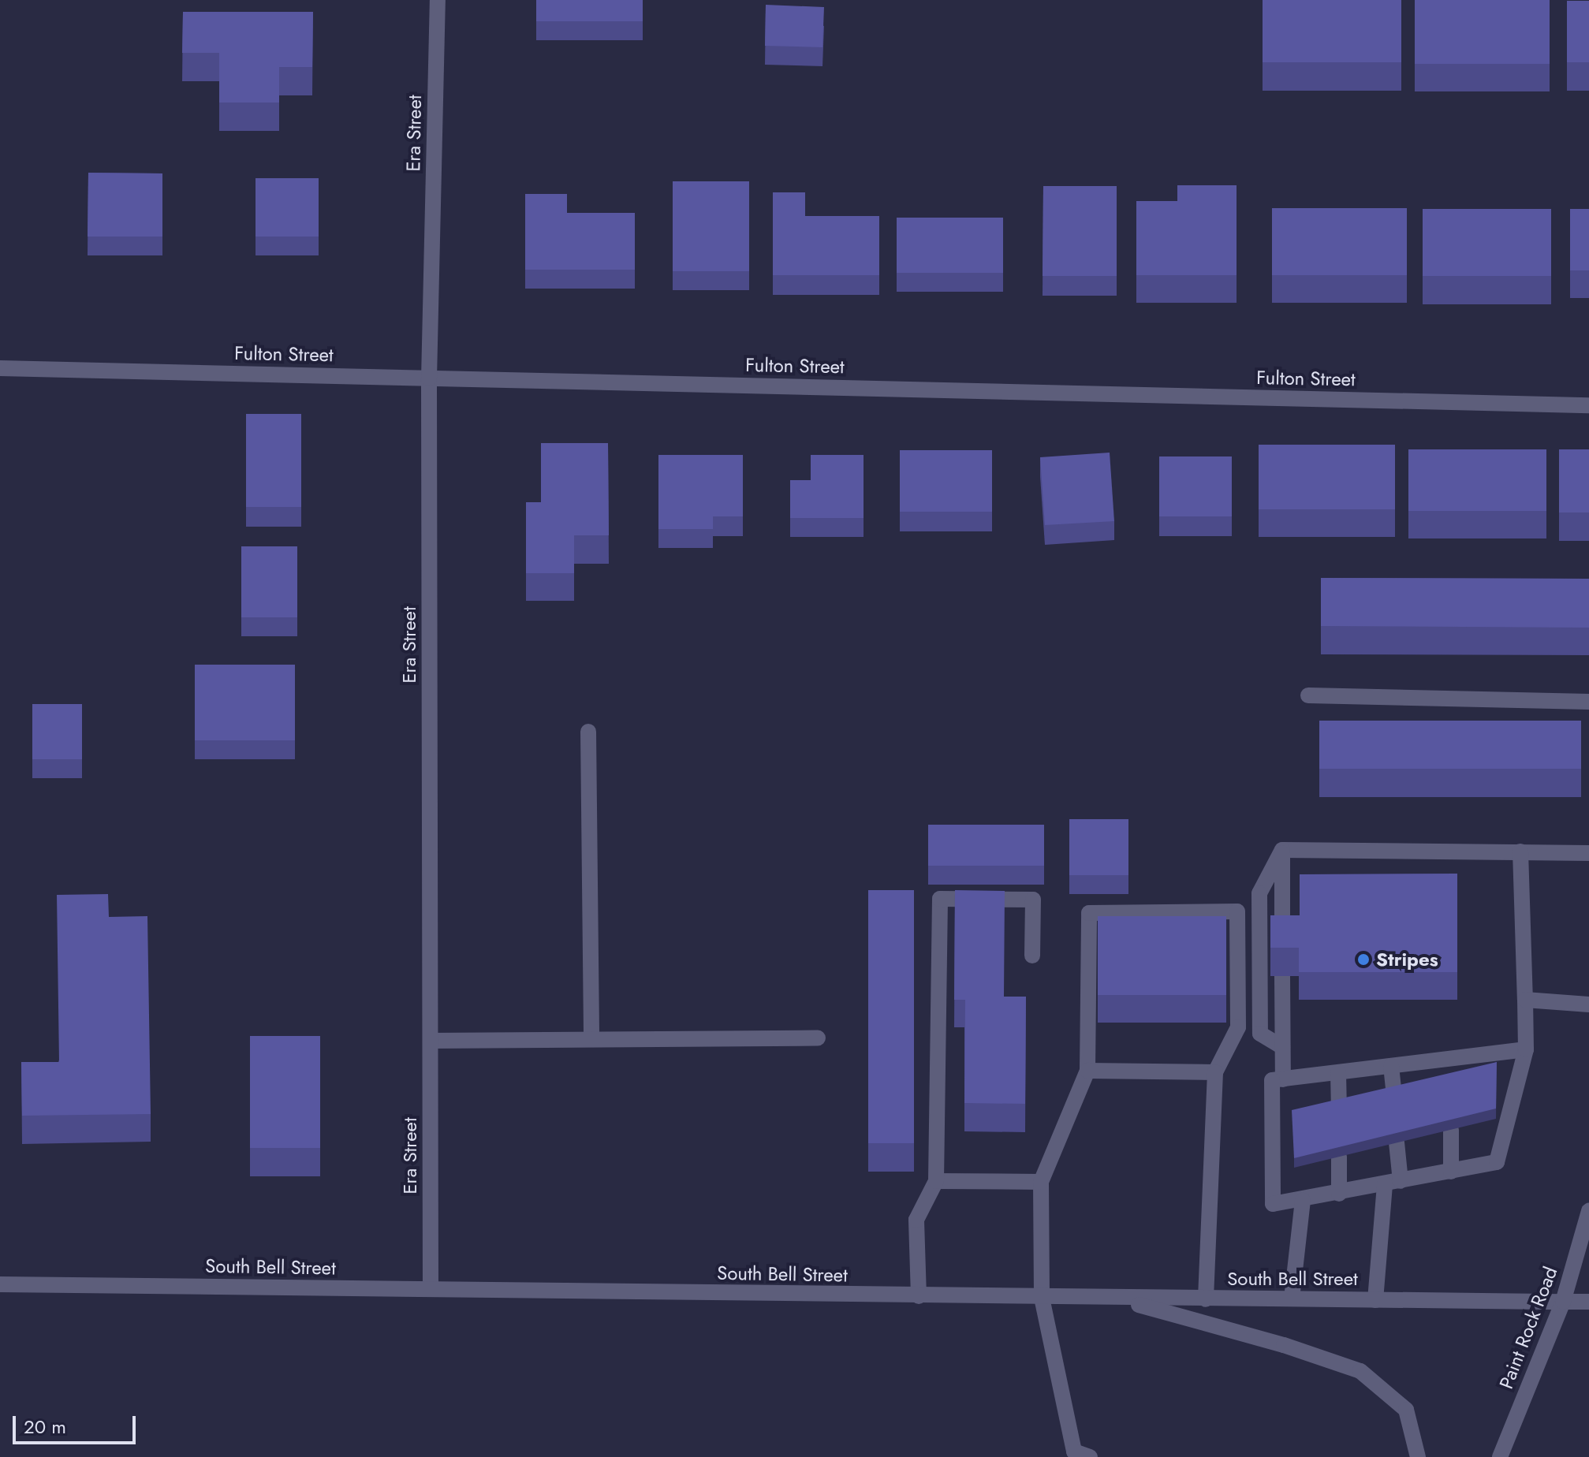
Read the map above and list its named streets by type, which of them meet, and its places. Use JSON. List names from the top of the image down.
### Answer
{
  "streets": {
    "street": [
      "Era Street",
      "Fulton Street",
      "South Bell Street",
      "Paint Rock Road"
    ]
  },
  "crossings": [
    ["Era Street", "Fulton Street"],
    ["Era Street", "South Bell Street"],
    ["South Bell Street", "Paint Rock Road"]
  ],
  "places": ["Stripes"],
  "scale_bar": "20 m"
}
